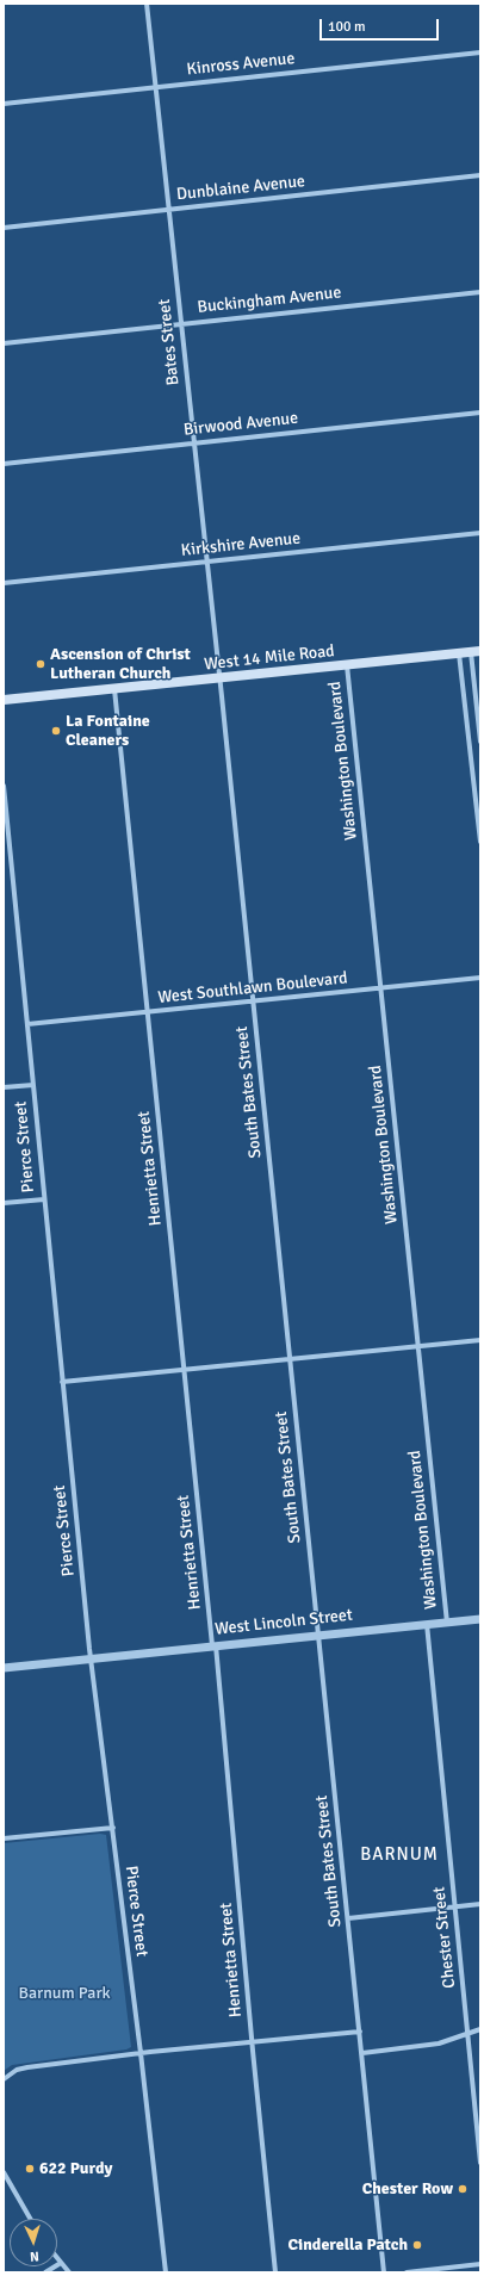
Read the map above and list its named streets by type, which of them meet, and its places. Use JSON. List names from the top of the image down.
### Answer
{
  "streets": {
    "main road": ["West 14 Mile Road"],
    "street": [
      "Kinross Avenue",
      "Dunblaine Avenue",
      "Buckingham Avenue",
      "Bates Street",
      "Birwood Avenue",
      "Kirkshire Avenue",
      "Washington Boulevard",
      "West Southlawn Boulevard",
      "South Bates Street",
      "Pierce Street",
      "Henrietta Street",
      "West Lincoln Street",
      "Chester Street"
    ]
  },
  "crossings": [
    ["Kinross Avenue", "Bates Street"],
    ["Dunblaine Avenue", "Bates Street"],
    ["Buckingham Avenue", "Bates Street"],
    ["Bates Street", "Birwood Avenue"],
    ["Bates Street", "Kirkshire Avenue"],
    ["Bates Street", "West 14 Mile Road"],
    ["Bates Street", "South Bates Street"],
    ["West 14 Mile Road", "Washington Boulevard"],
    ["West 14 Mile Road", "South Bates Street"],
    ["West 14 Mile Road", "Henrietta Street"],
    ["Washington Boulevard", "West Southlawn Boulevard"],
    ["Washington Boulevard", "West Lincoln Street"],
    ["West Southlawn Boulevard", "South Bates Street"],
    ["West Southlawn Boulevard", "Pierce Street"],
    ["West Southlawn Boulevard", "Henrietta Street"],
    ["South Bates Street", "West Lincoln Street"],
    ["Pierce Street", "West Lincoln Street"],
    ["Henrietta Street", "West Lincoln Street"],
    ["West Lincoln Street", "Chester Street"]
  ],
  "districts": ["BARNUM"],
  "parks": ["Barnum Park"],
  "places": [
    "Ascension of Christ Lutheran Church",
    "La Fontaine Cleaners",
    "622 Purdy",
    "Chester Row",
    "Cinderella Patch"
  ],
  "scale_bar": "100 m",
  "north": "bottom"
}
